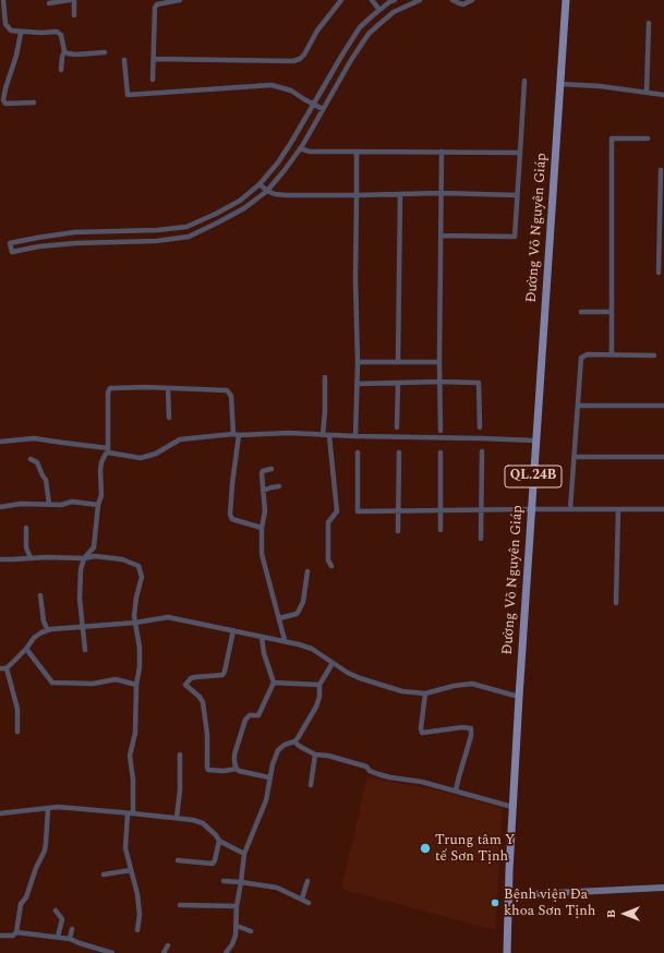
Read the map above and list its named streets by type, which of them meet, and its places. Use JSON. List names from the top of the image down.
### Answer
{
  "streets": {
    "main road": ["Đường Võ Nguyên Giáp", "QL.24B"]
  },
  "places": ["Trung tâm Y tế Sơn Tịnh", "Bệnh viện Đa khoa Sơn Tịnh"],
  "north": "left"
}
